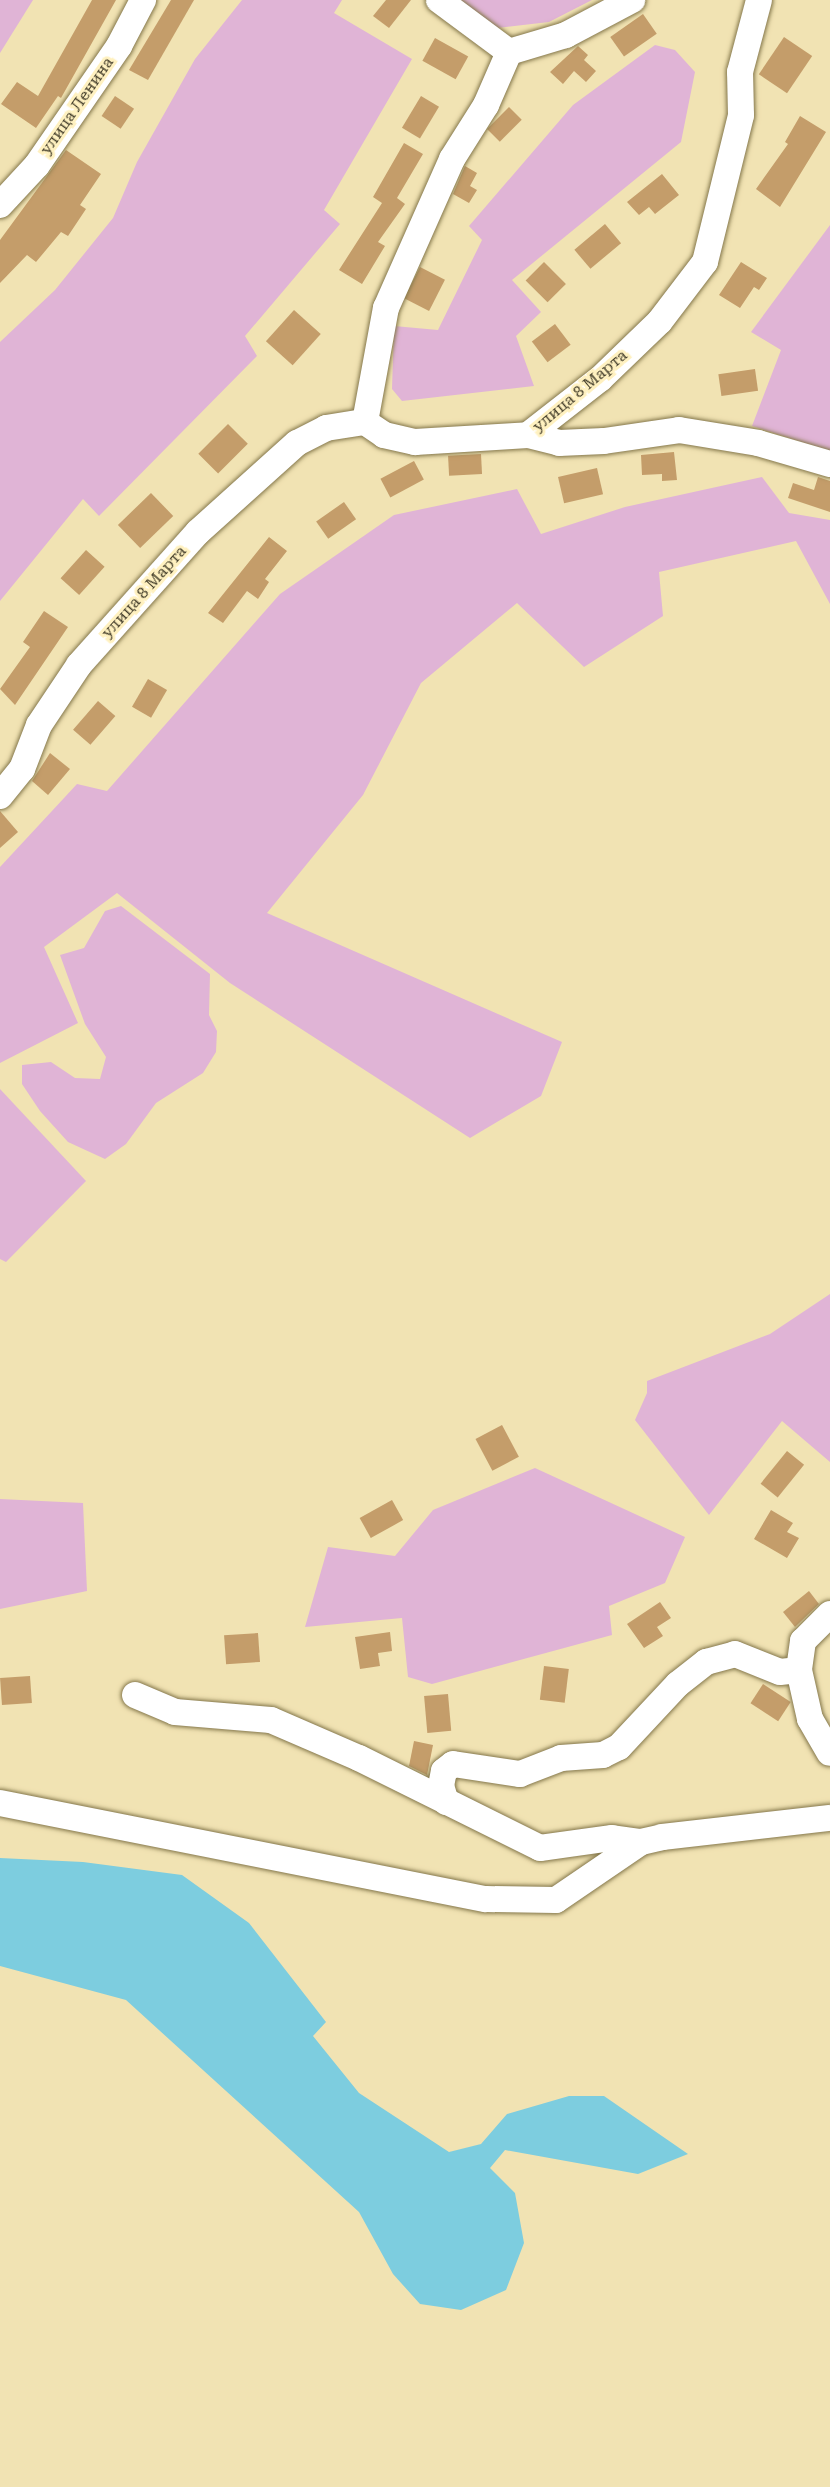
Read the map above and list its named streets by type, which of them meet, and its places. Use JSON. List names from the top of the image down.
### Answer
{
  "streets": {
    "street": ["улица Ленина", "улица 8 Марта"]
  }
}
